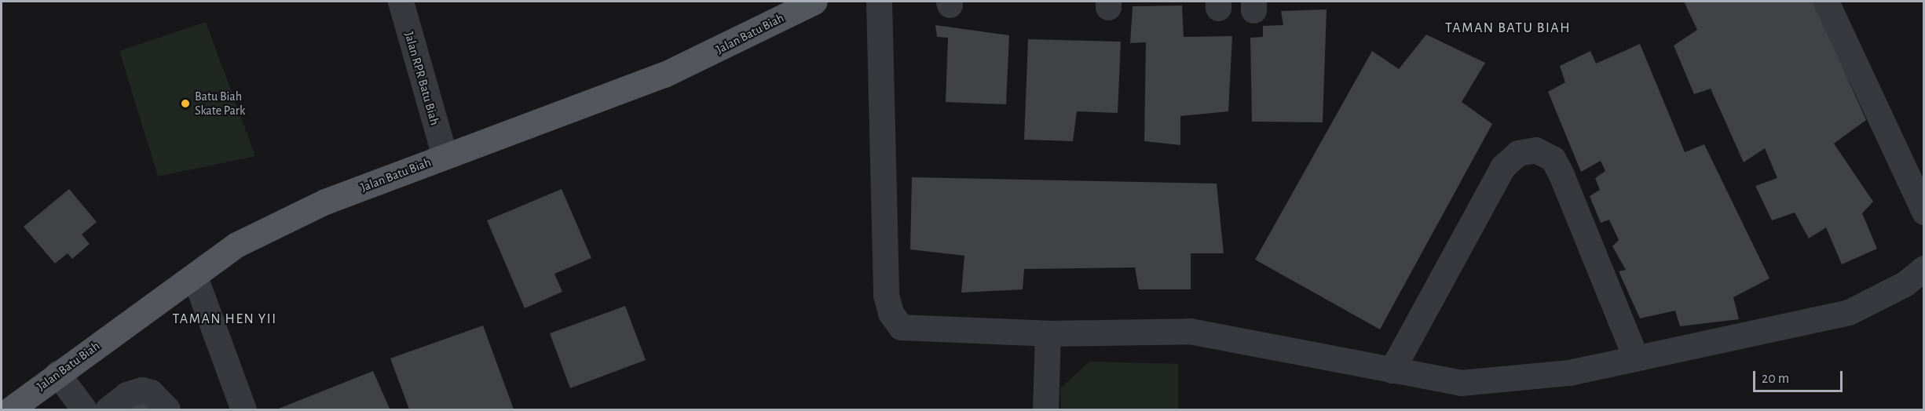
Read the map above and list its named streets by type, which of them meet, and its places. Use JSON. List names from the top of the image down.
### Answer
{
  "streets": {
    "main road": ["Jalan Batu Biah"],
    "street": ["Jalan RPR Batu Biah"]
  },
  "crossings": [
    ["Jalan Batu Biah", "Jalan RPR Batu Biah"]
  ],
  "districts": ["TAMAN BATU BIAH", "TAMAN HEN YII"],
  "places": ["Batu Biah Skate Park"],
  "scale_bar": "20 m"
}
